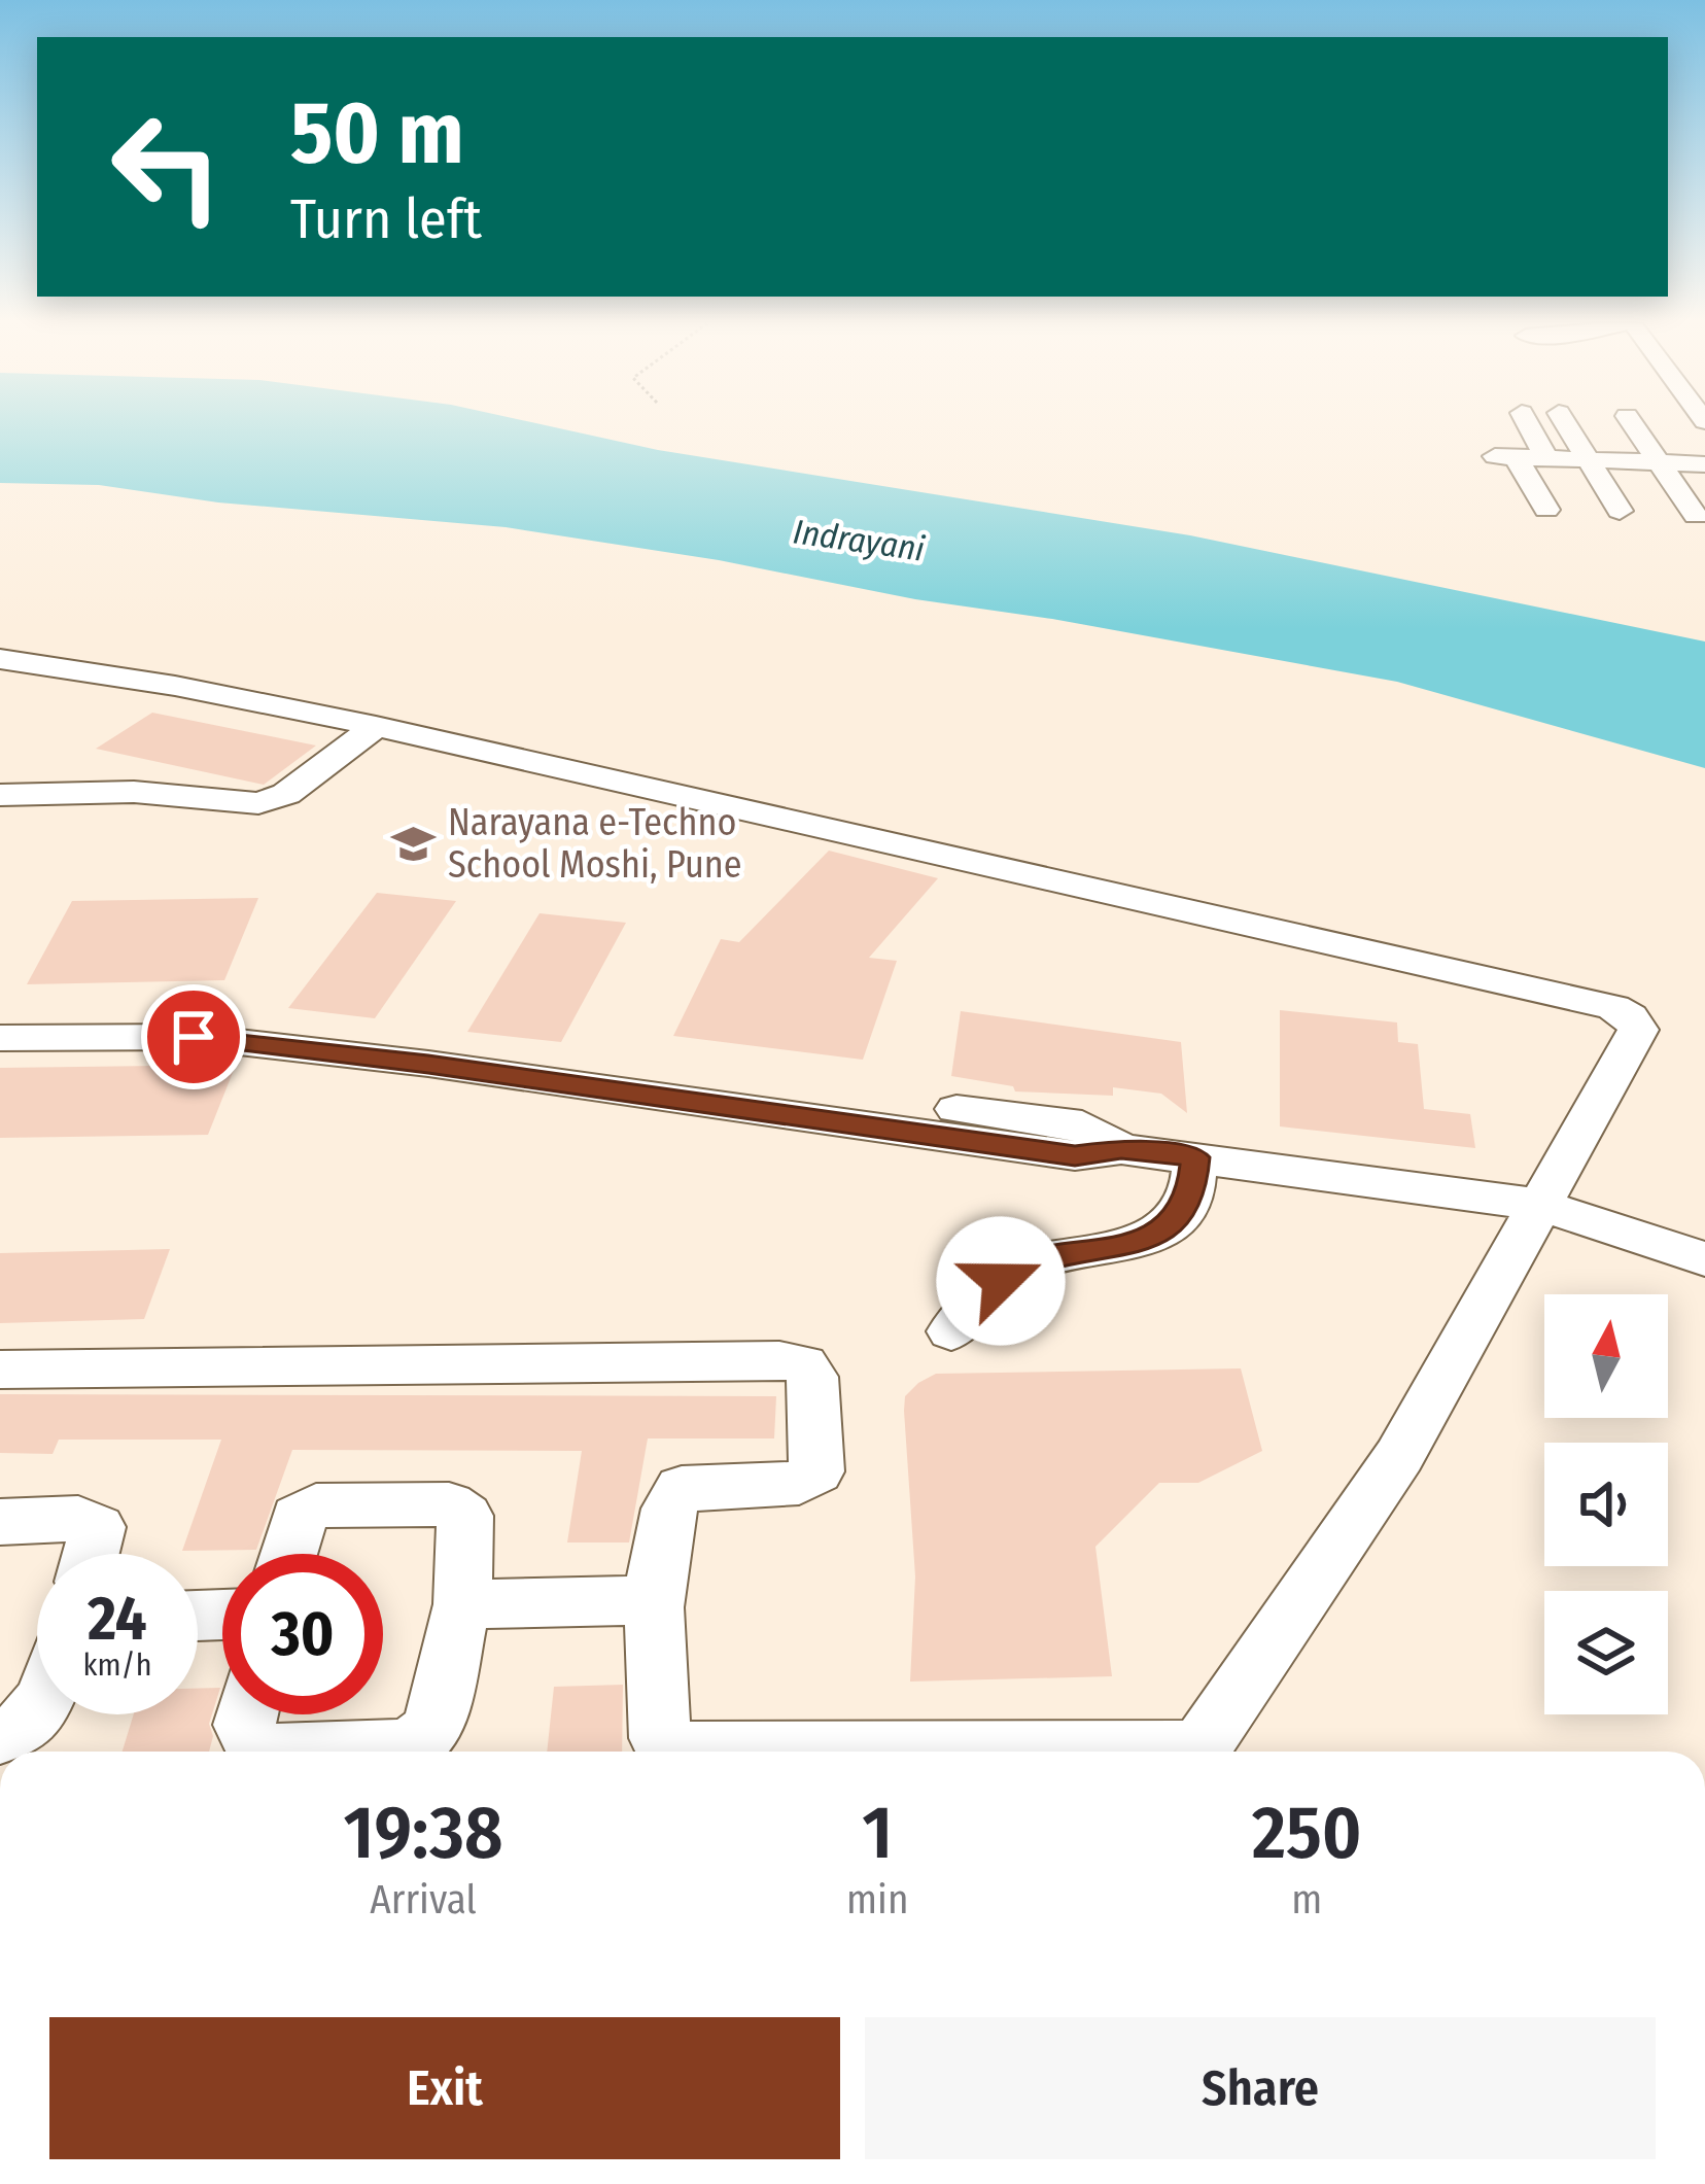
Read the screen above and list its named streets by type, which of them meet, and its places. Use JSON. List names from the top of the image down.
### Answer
{
  "water": ["Indrayani"],
  "places": {
    "school or university": ["Narayana e-Techno School Moshi, Pune"]
  },
  "north": "top",
  "page": {
    "turn": ["50 m", "Turn left"],
    "speed": "24 km/h",
    "limit": "30",
    "eta": [
      "19:38",
      "Arrival",
      "1",
      "min",
      "250",
      "m"
    ],
    "buttons": ["Exit", "Share"]
  }
}
